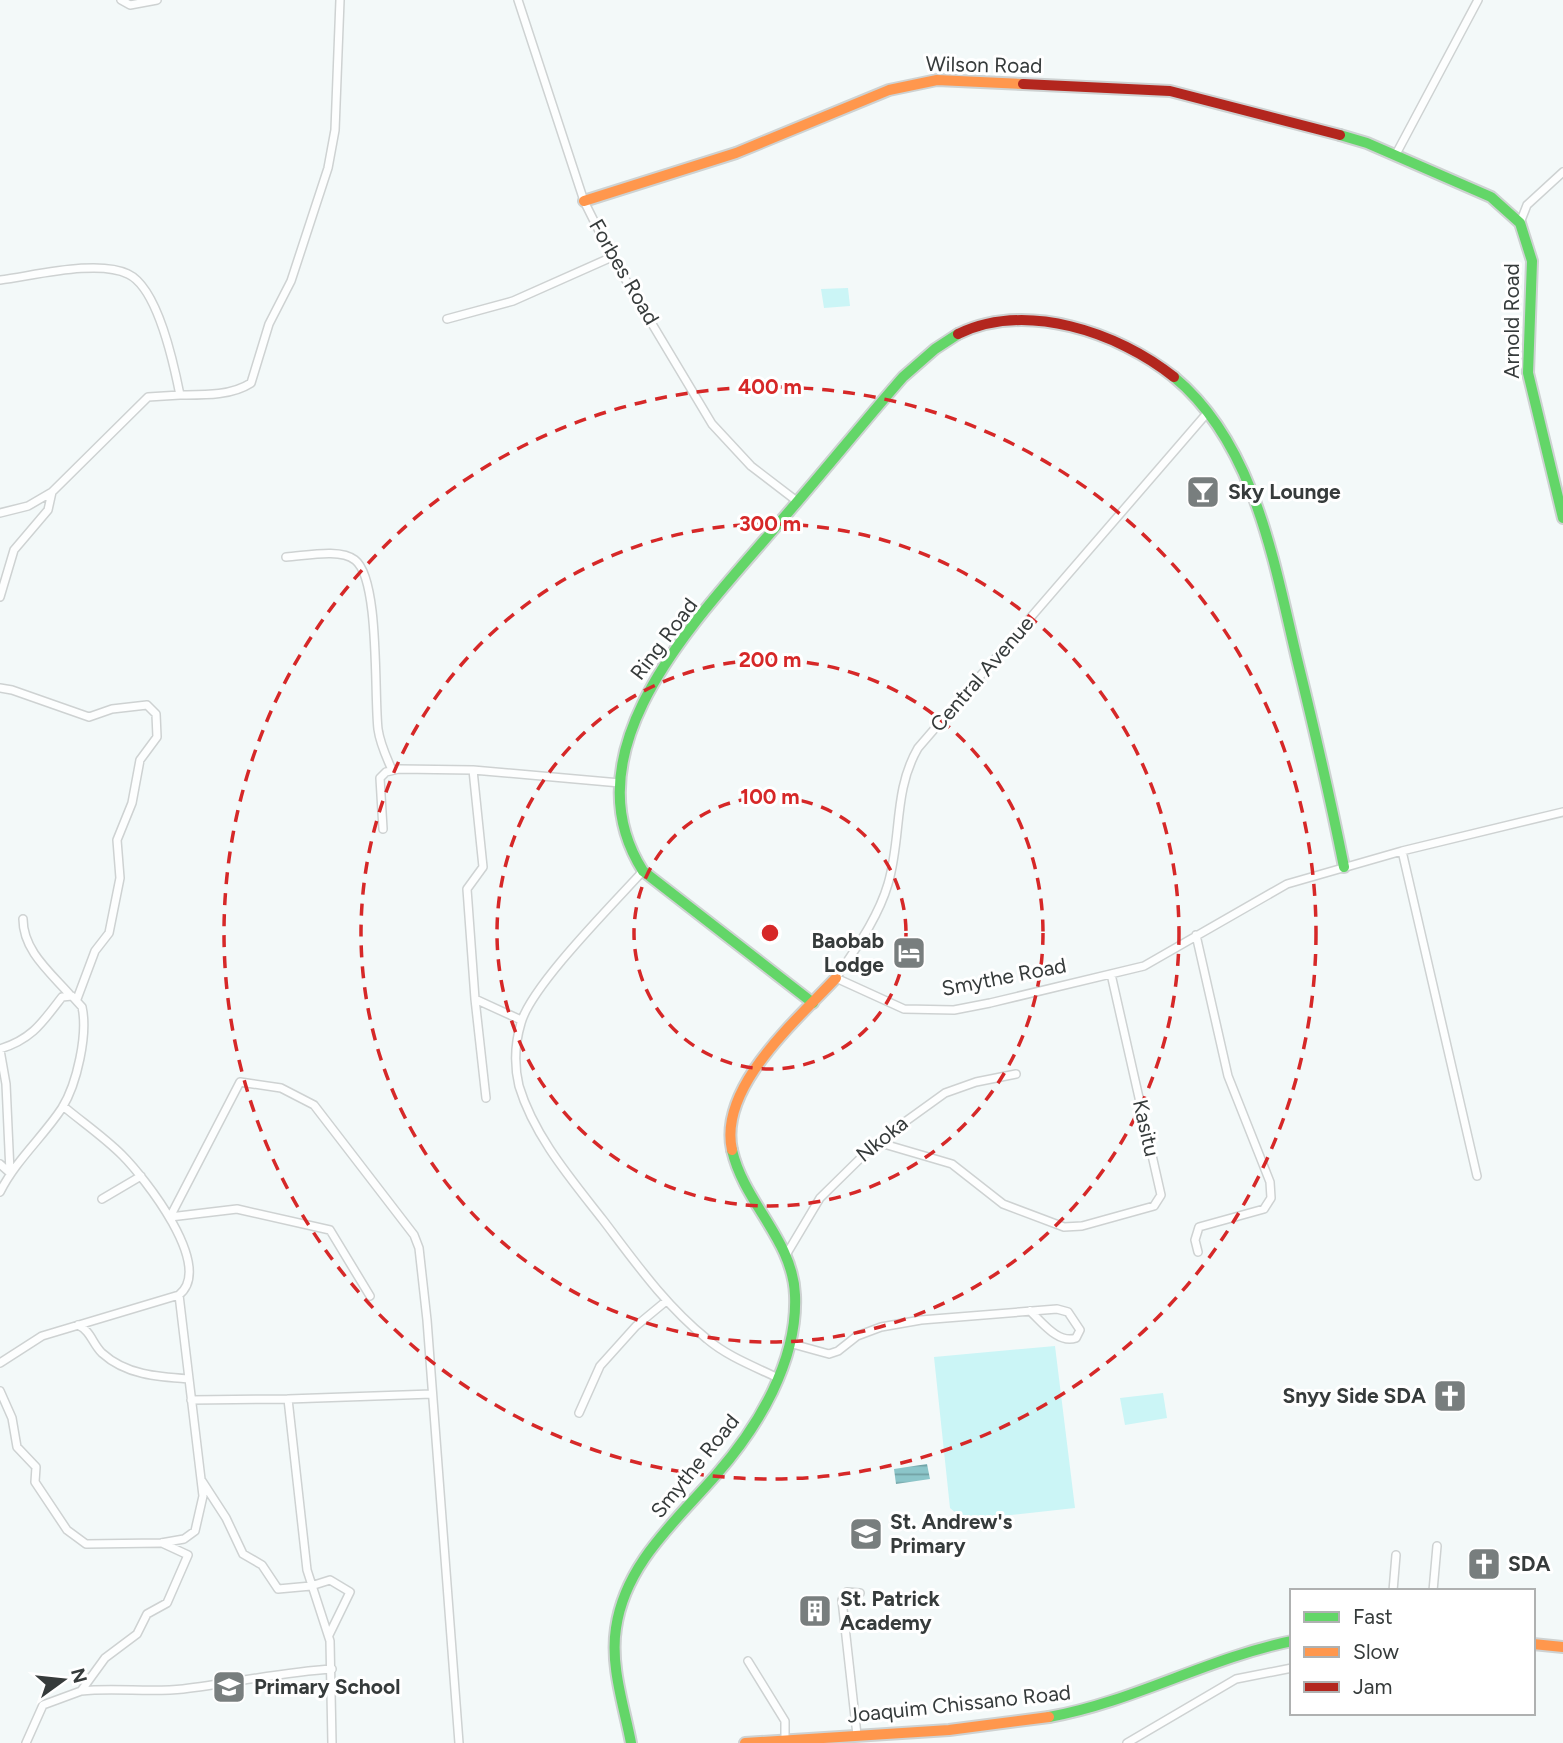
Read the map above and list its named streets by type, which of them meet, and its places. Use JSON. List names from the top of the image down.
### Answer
{
  "streets": {
    "main road": [
      "Wilson Road",
      "Arnold Road",
      "Ring Road",
      "Smythe Road",
      "Joaquim Chissano Road"
    ],
    "street": [
      "Forbes Road",
      "Central Avenue",
      "Kasitu",
      "Nkoka"
    ]
  },
  "crossings": [
    ["Wilson Road", "Forbes Road"],
    ["Forbes Road", "Ring Road"],
    ["Ring Road", "Central Avenue"],
    ["Ring Road", "Smythe Road"],
    ["Central Avenue", "Smythe Road"],
    ["Smythe Road", "Kasitu"],
    ["Smythe Road", "Nkoka"],
    ["Kasitu", "Nkoka"]
  ],
  "places": {
    "bar": ["Sky Lounge"],
    "hotel": ["Baobab Lodge"],
    "church": ["Snyy Side SDA", "SDA"],
    "school or university": ["St. Andrew's Primary", "Primary School"],
    "building": ["St. Patrick Academy"]
  },
  "legend": ["Fast", "Slow", "Jam"],
  "north": "right",
  "rings": [
    "400 m",
    "300 m",
    "200 m",
    "100 m"
  ]
}
